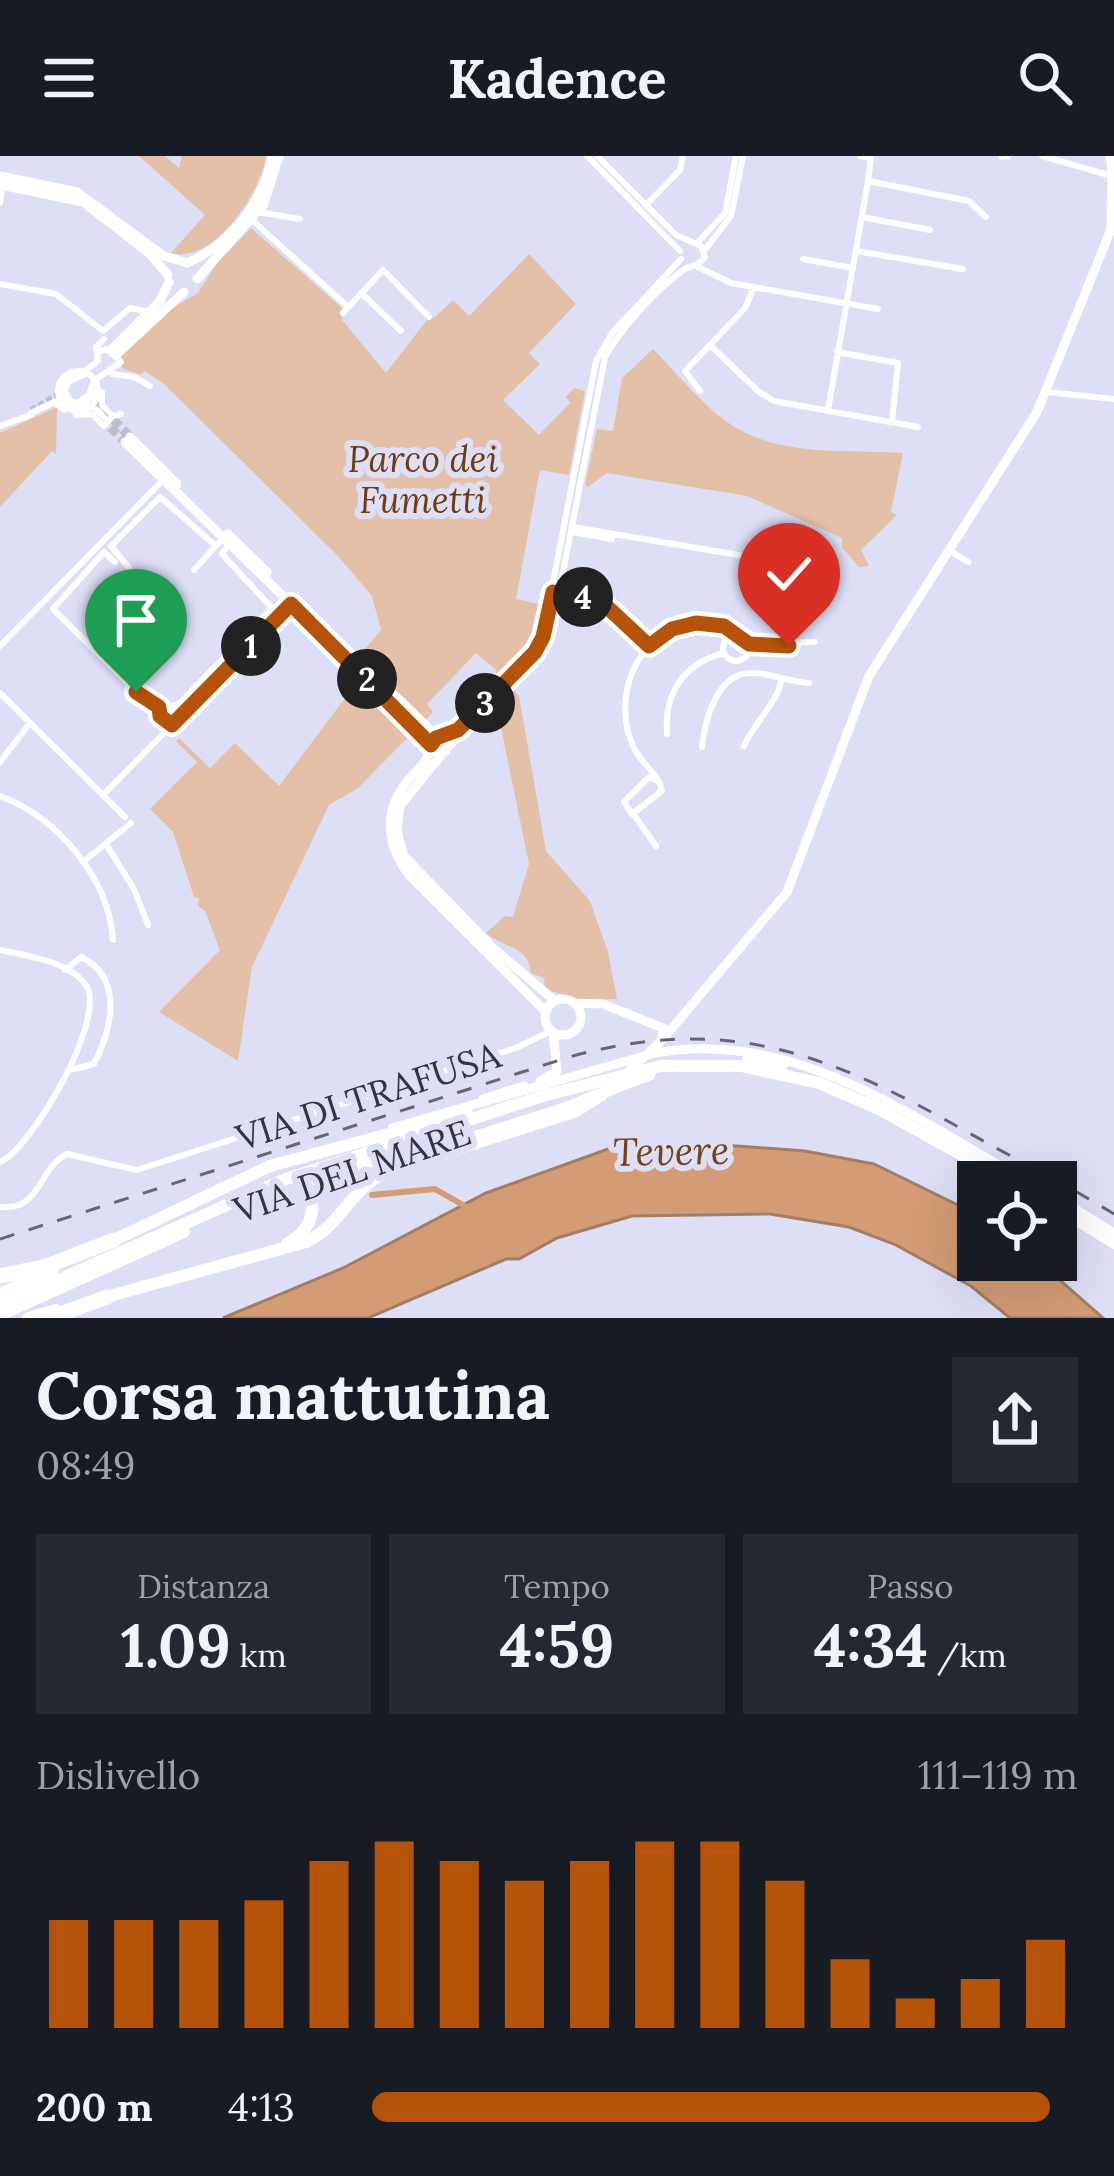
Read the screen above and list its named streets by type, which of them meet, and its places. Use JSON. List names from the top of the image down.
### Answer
{
  "streets": {
    "main road": ["VIA DEL MARE"],
    "street": ["VIA DI TRAFUSA"]
  },
  "water": ["Tevere"],
  "parks": ["Parco dei Fumetti"],
  "page": {
    "header": "Kadence",
    "pins": [
      "4",
      "1",
      "2",
      "3"
    ],
    "heading": ["Corsa mattutina", "08:49"],
    "stats": [
      ["Distanza", "1.09 km"],
      ["Tempo", "4:59"],
      ["Passo", "4:34 /km"]
    ],
    "chart": ["Dislivello", "111–119 m"],
    "list": [
      {
        "name": "200 m",
        "note": "4:13"
      }
    ]
  }
}
